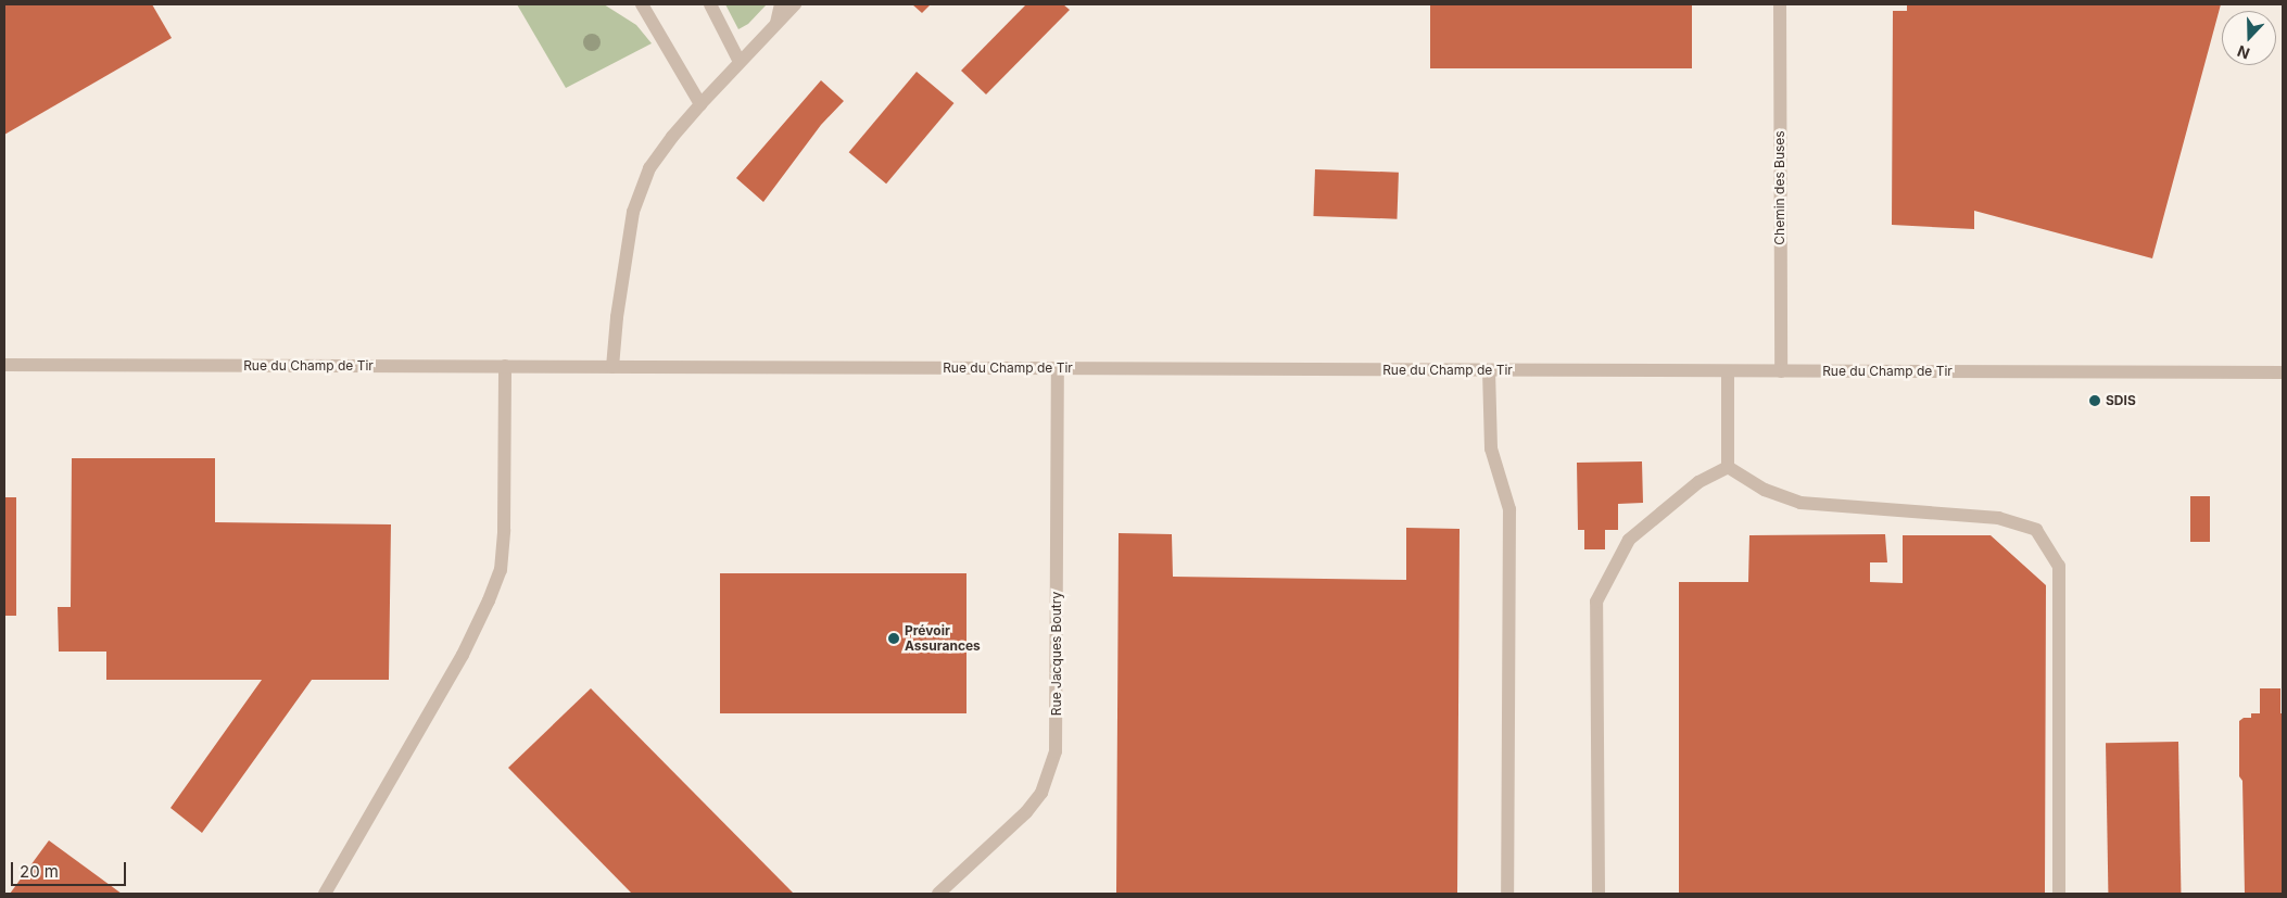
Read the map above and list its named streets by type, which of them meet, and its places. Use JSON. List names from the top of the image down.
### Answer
{
  "streets": {
    "street": ["Chemin des Buses", "Rue du Champ de Tir", "Rue Jacques Boutry"]
  },
  "crossings": [
    ["Chemin des Buses", "Rue du Champ de Tir"],
    ["Rue du Champ de Tir", "Rue Jacques Boutry"]
  ],
  "places": ["SDIS", "Prévoir Assurances"],
  "scale_bar": "20 m",
  "north": "bottom"
}
